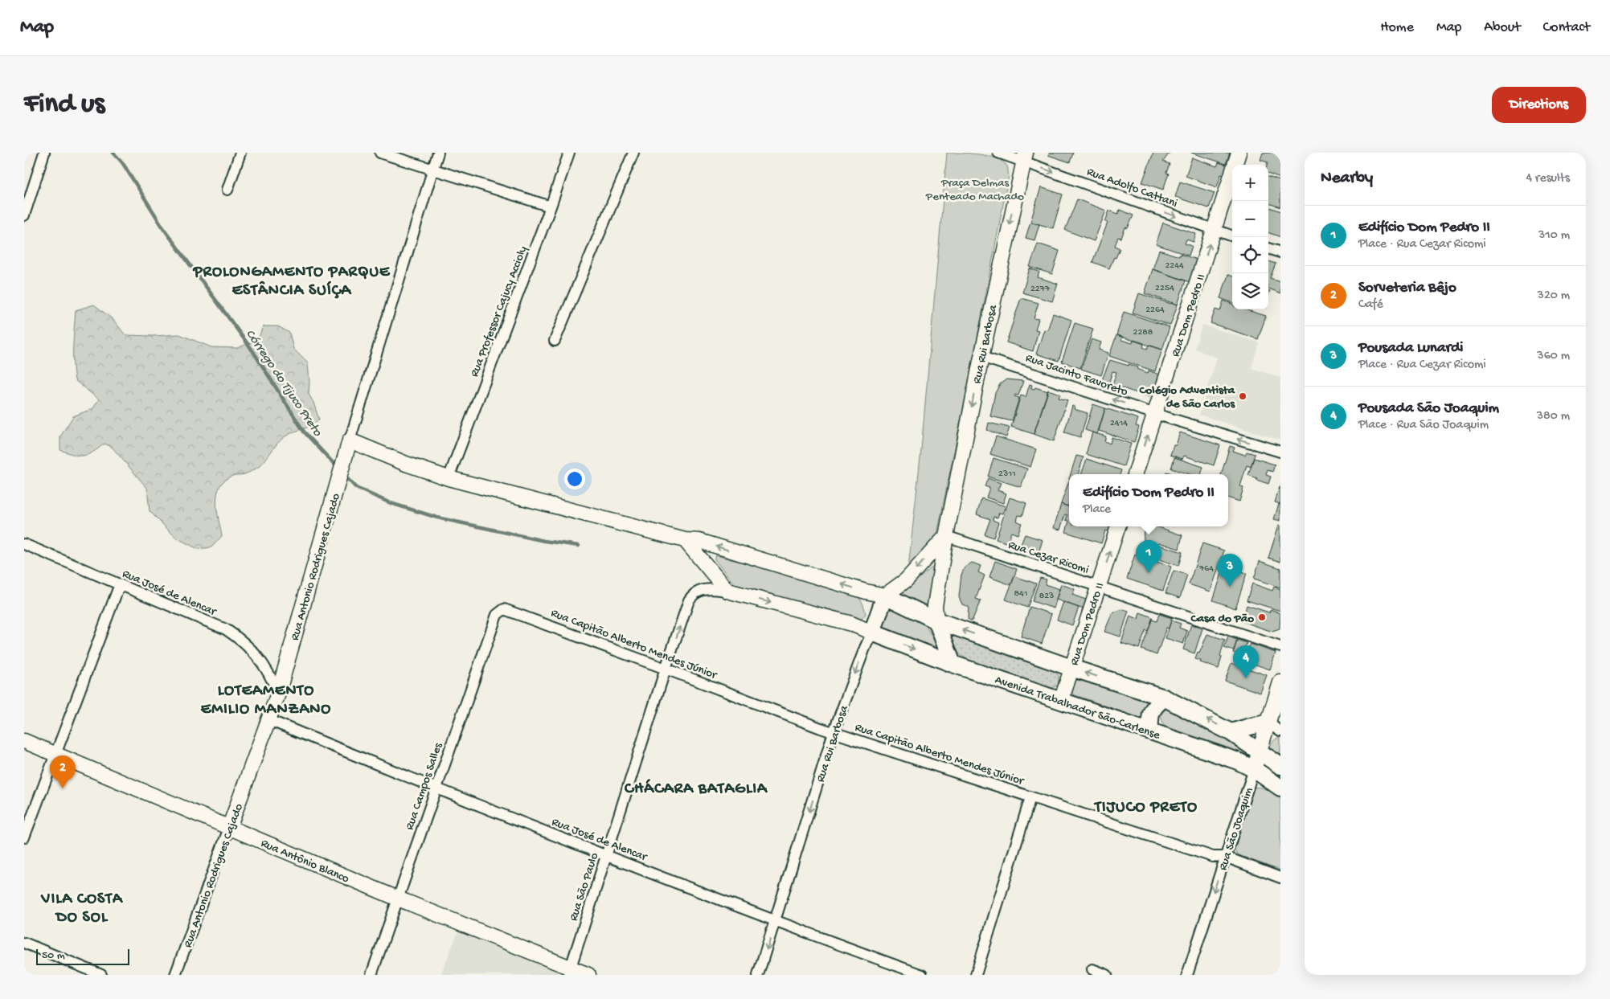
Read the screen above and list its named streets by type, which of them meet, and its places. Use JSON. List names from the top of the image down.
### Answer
{
  "streets": {
    "main road": ["Rua Rui Barbosa", "Avenida Trabalhador São-Carlense"],
    "street": [
      "Rua Adolfo Cattani",
      "Rua Professor Cajucy Accioly",
      "Rua Dom Pedro II",
      "Rua Jacinto Favoreto",
      "Rua Cezar Ricomi",
      "Rua Antonio Rodrigues Cajado",
      "Rua José de Alencar",
      "Rua Capitão Alberto Mendes Júnior",
      "Rua Campos Salles",
      "Rua São Joaquim",
      "Rua Antônio Blanco",
      "Rua São Paulo"
    ]
  },
  "crossings": [
    ["Rua Adolfo Cattani", "Rua Dom Pedro II"],
    ["Rua Adolfo Cattani", "Rua Rui Barbosa"],
    ["Rua Dom Pedro II", "Rua Jacinto Favoreto"],
    ["Rua Dom Pedro II", "Rua Cezar Ricomi"],
    ["Rua Dom Pedro II", "Avenida Trabalhador São-Carlense"],
    ["Rua Rui Barbosa", "Rua Jacinto Favoreto"],
    ["Rua Rui Barbosa", "Rua Cezar Ricomi"],
    ["Rua Rui Barbosa", "Rua José de Alencar"],
    ["Rua Rui Barbosa", "Rua Capitão Alberto Mendes Júnior"],
    ["Rua Rui Barbosa", "Avenida Trabalhador São-Carlense"],
    ["Rua Antonio Rodrigues Cajado", "Rua José de Alencar"],
    ["Rua Antonio Rodrigues Cajado", "Rua Antônio Blanco"],
    ["Rua José de Alencar", "Rua Campos Salles"],
    ["Rua José de Alencar", "Rua São Paulo"],
    ["Rua Capitão Alberto Mendes Júnior", "Rua Campos Salles"],
    ["Rua Capitão Alberto Mendes Júnior", "Rua São Joaquim"],
    ["Rua Capitão Alberto Mendes Júnior", "Rua São Paulo"],
    ["Avenida Trabalhador São-Carlense", "Rua São Joaquim"],
    ["Rua Campos Salles", "Rua Antônio Blanco"],
    ["Rua Antônio Blanco", "Rua São Paulo"]
  ],
  "one_way": [
    "Rua Adolfo Cattani",
    "Rua Dom Pedro II",
    "Rua Rui Barbosa",
    "Rua Jacinto Favoreto",
    "Rua São Joaquim"
  ],
  "districts": [
    "PROLONGAMENTO PARQUE ESTÂNCIA SUÍÇA",
    "LOTEAMENTO EMILIO MANZANO",
    "CHÁCARA BATAGLIA",
    "TIJUCO PRETO",
    "VILA COSTA DO SOL"
  ],
  "water": ["Córrego do Tijuco Preto"],
  "parks": ["Praça Delmas Penteado Machado"],
  "places": ["Colégio Adventista de São Carlos", "Casa do Pão"],
  "house_numbers": [
    "2244",
    "2254",
    "2277",
    "2264",
    "2288",
    "2414",
    "2311",
    "764",
    "841",
    "823"
  ],
  "scale_bar": "50 m",
  "page": {
    "header": "Map",
    "nav": [
      "Home",
      "Map",
      "About",
      "Contact"
    ],
    "buttons": "Directions",
    "title": "Find us",
    "heading": ["Nearby", "4 results"],
    "map_buttons": ["+", "−"],
    "list": [
      {
        "mark": "1",
        "name": "Edifício Dom Pedro II",
        "note": "Place · Rua Cezar Ricomi",
        "value": "310 m"
      },
      {
        "mark": "2",
        "name": "Sorveteria Bêjo",
        "note": "Café",
        "value": "320 m"
      },
      {
        "mark": "3",
        "name": "Pousada Lunardi",
        "note": "Place · Rua Cezar Ricomi",
        "value": "360 m"
      },
      {
        "mark": "4",
        "name": "Pousada São Joaquim",
        "note": "Place · Rua São Joaquim",
        "value": "380 m"
      }
    ],
    "popup": ["Edifício Dom Pedro II", "Place"],
    "pins": [
      "1",
      "3",
      "4",
      "2"
    ],
    "scale": "50 m"
  }
}
